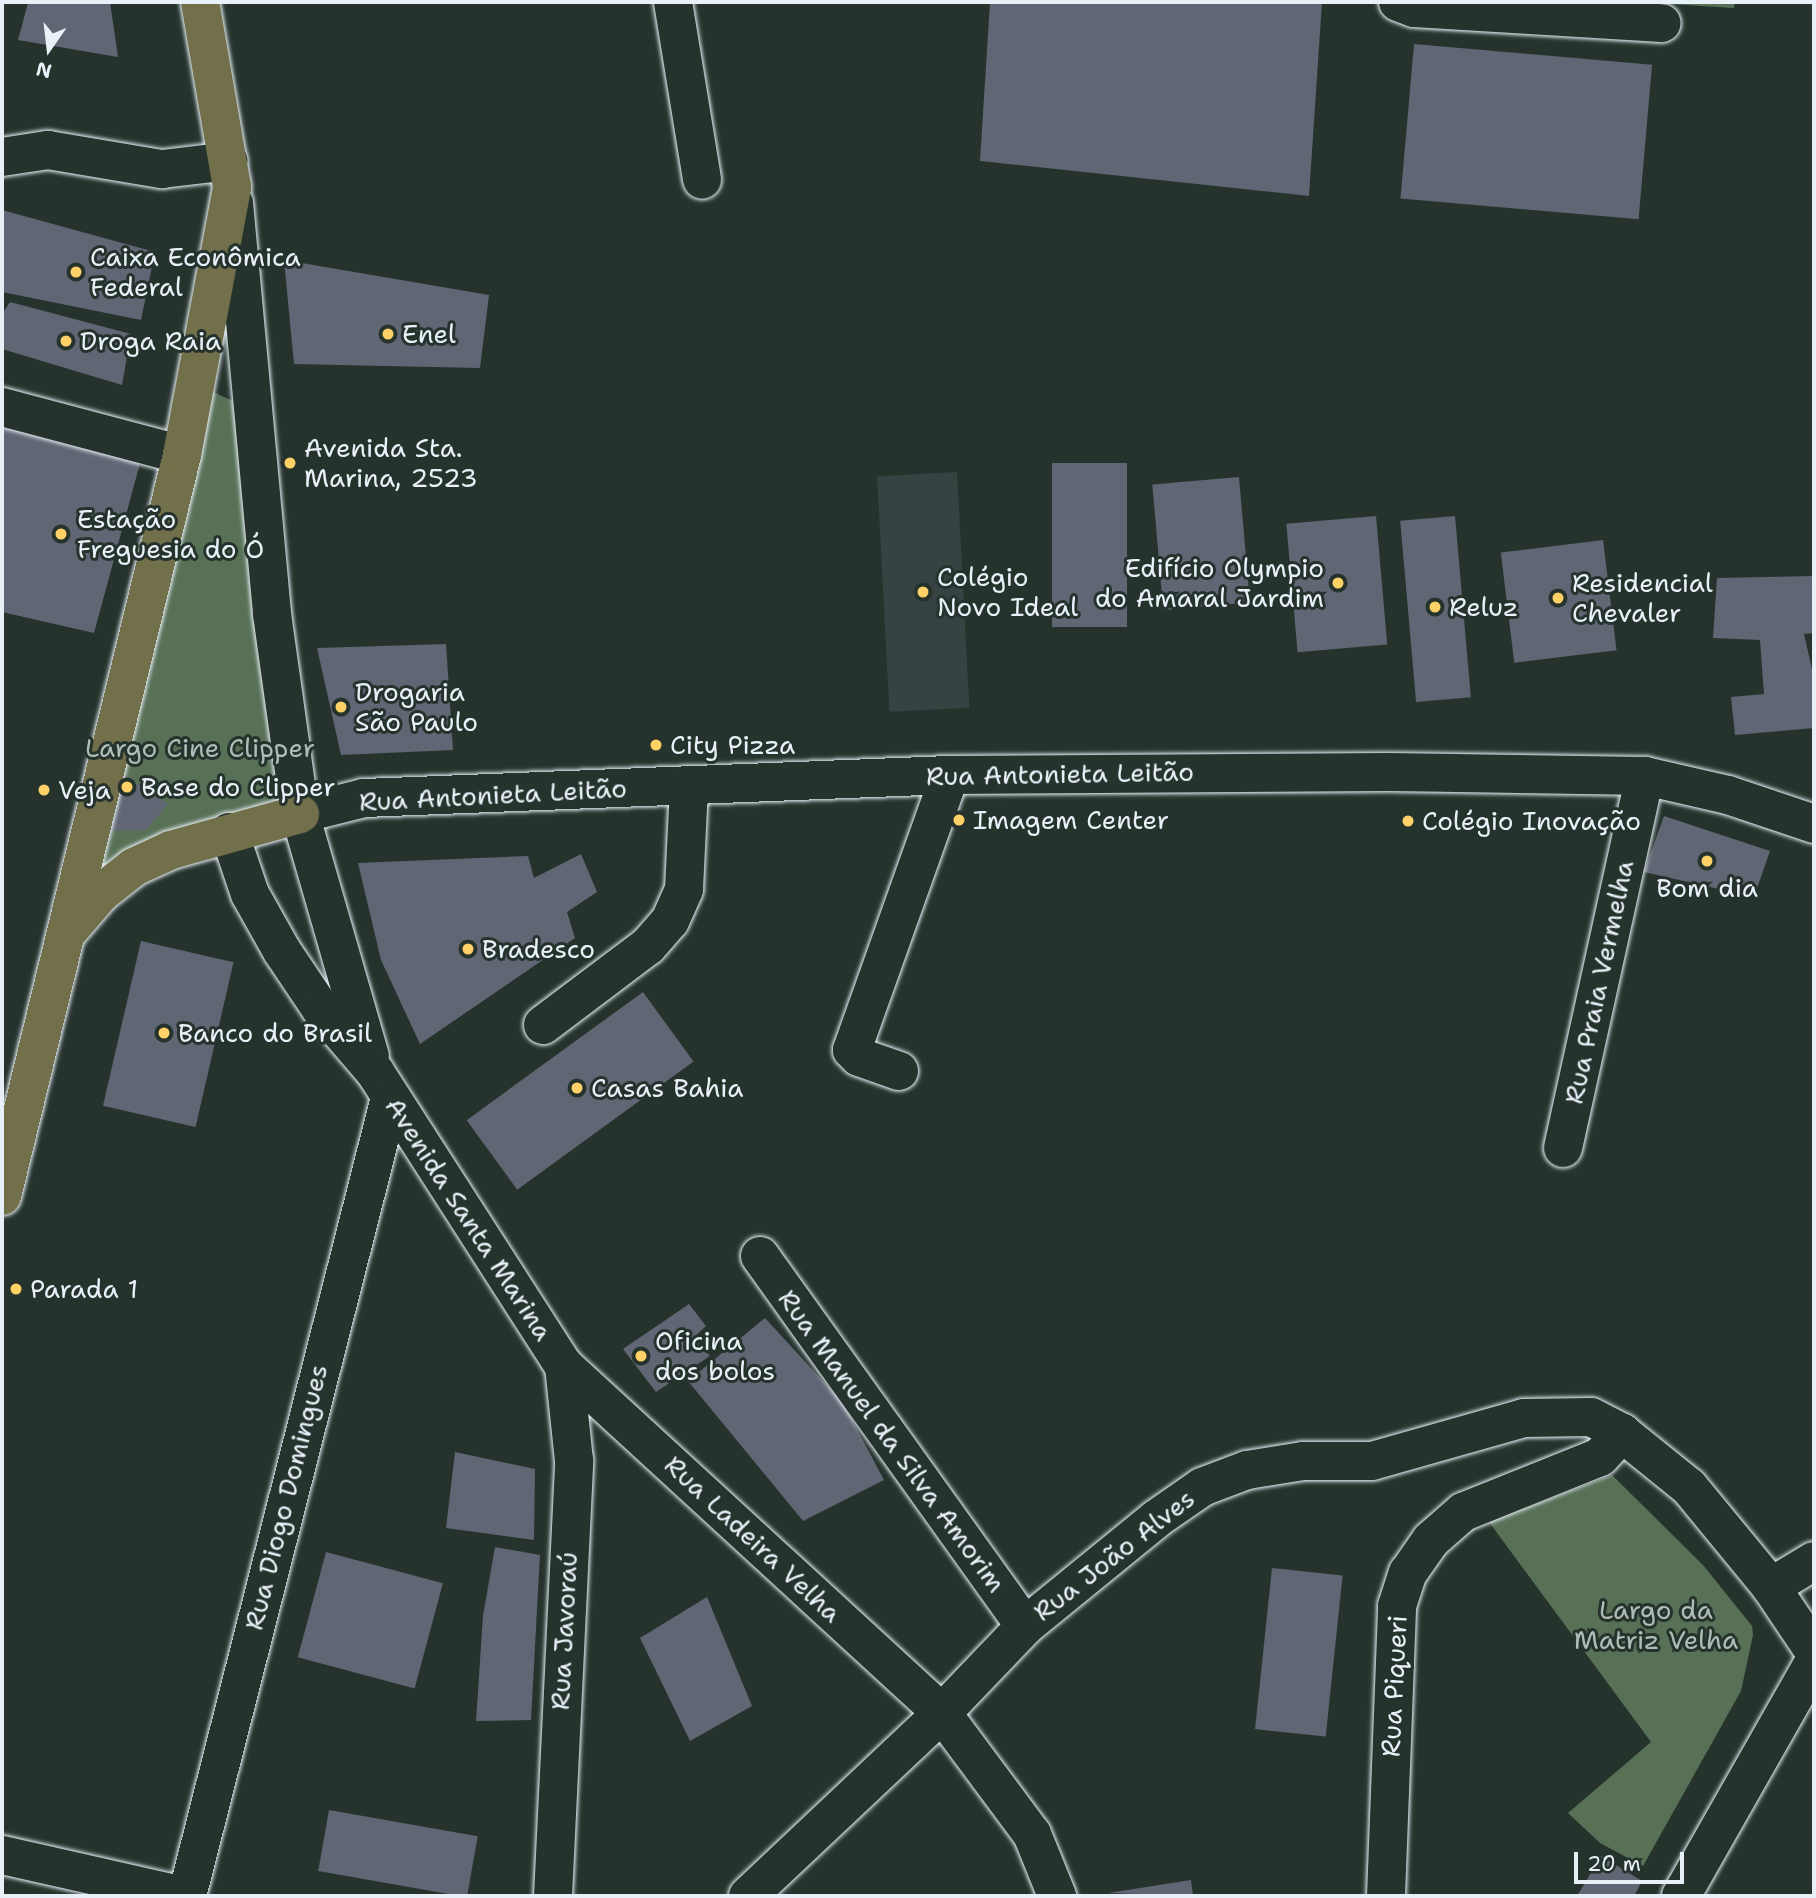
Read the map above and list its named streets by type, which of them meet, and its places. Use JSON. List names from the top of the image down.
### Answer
{
  "streets": {
    "main road": ["Avenida Santa Marina"],
    "street": [
      "Rua Antonieta Leitão",
      "Rua Praia Vermelha",
      "Rua Manuel da Silva Amorim",
      "Rua Diogo Domingues",
      "Rua Ladeira Velha",
      "Rua João Alves",
      "Rua Javoraú",
      "Rua Piqueri"
    ]
  },
  "crossings": [
    ["Rua Antonieta Leitão", "Rua Praia Vermelha"],
    ["Rua Antonieta Leitão", "Avenida Santa Marina"],
    ["Avenida Santa Marina", "Rua Diogo Domingues"],
    ["Avenida Santa Marina", "Rua Ladeira Velha"],
    ["Avenida Santa Marina", "Rua Javoraú"],
    ["Rua Manuel da Silva Amorim", "Rua João Alves"],
    ["Rua Ladeira Velha", "Rua João Alves"],
    ["Rua Ladeira Velha", "Rua Javoraú"],
    ["Rua João Alves", "Rua Piqueri"]
  ],
  "parks": ["Largo Cine Clipper", "Largo da Matriz Velha"],
  "places": [
    "Caixa Econômica Federal",
    "Enel",
    "Droga Raia",
    "Avenida Sta. Marina, 2523",
    "Estação Freguesia do Ó",
    "Edifício Olympio do Amaral Jardim",
    "Colégio Novo Ideal",
    "Residencial Chevaler",
    "Reluz",
    "Drogaria São Paulo",
    "City Pizza",
    "Base do Clipper",
    "Veja",
    "Imagem Center",
    "Colégio Inovação",
    "Bom dia",
    "Bradesco",
    "Banco do Brasil",
    "Casas Bahia",
    "Parada 1",
    "Oficina dos bolos"
  ],
  "scale_bar": "20 m",
  "north": "bottom"
}
